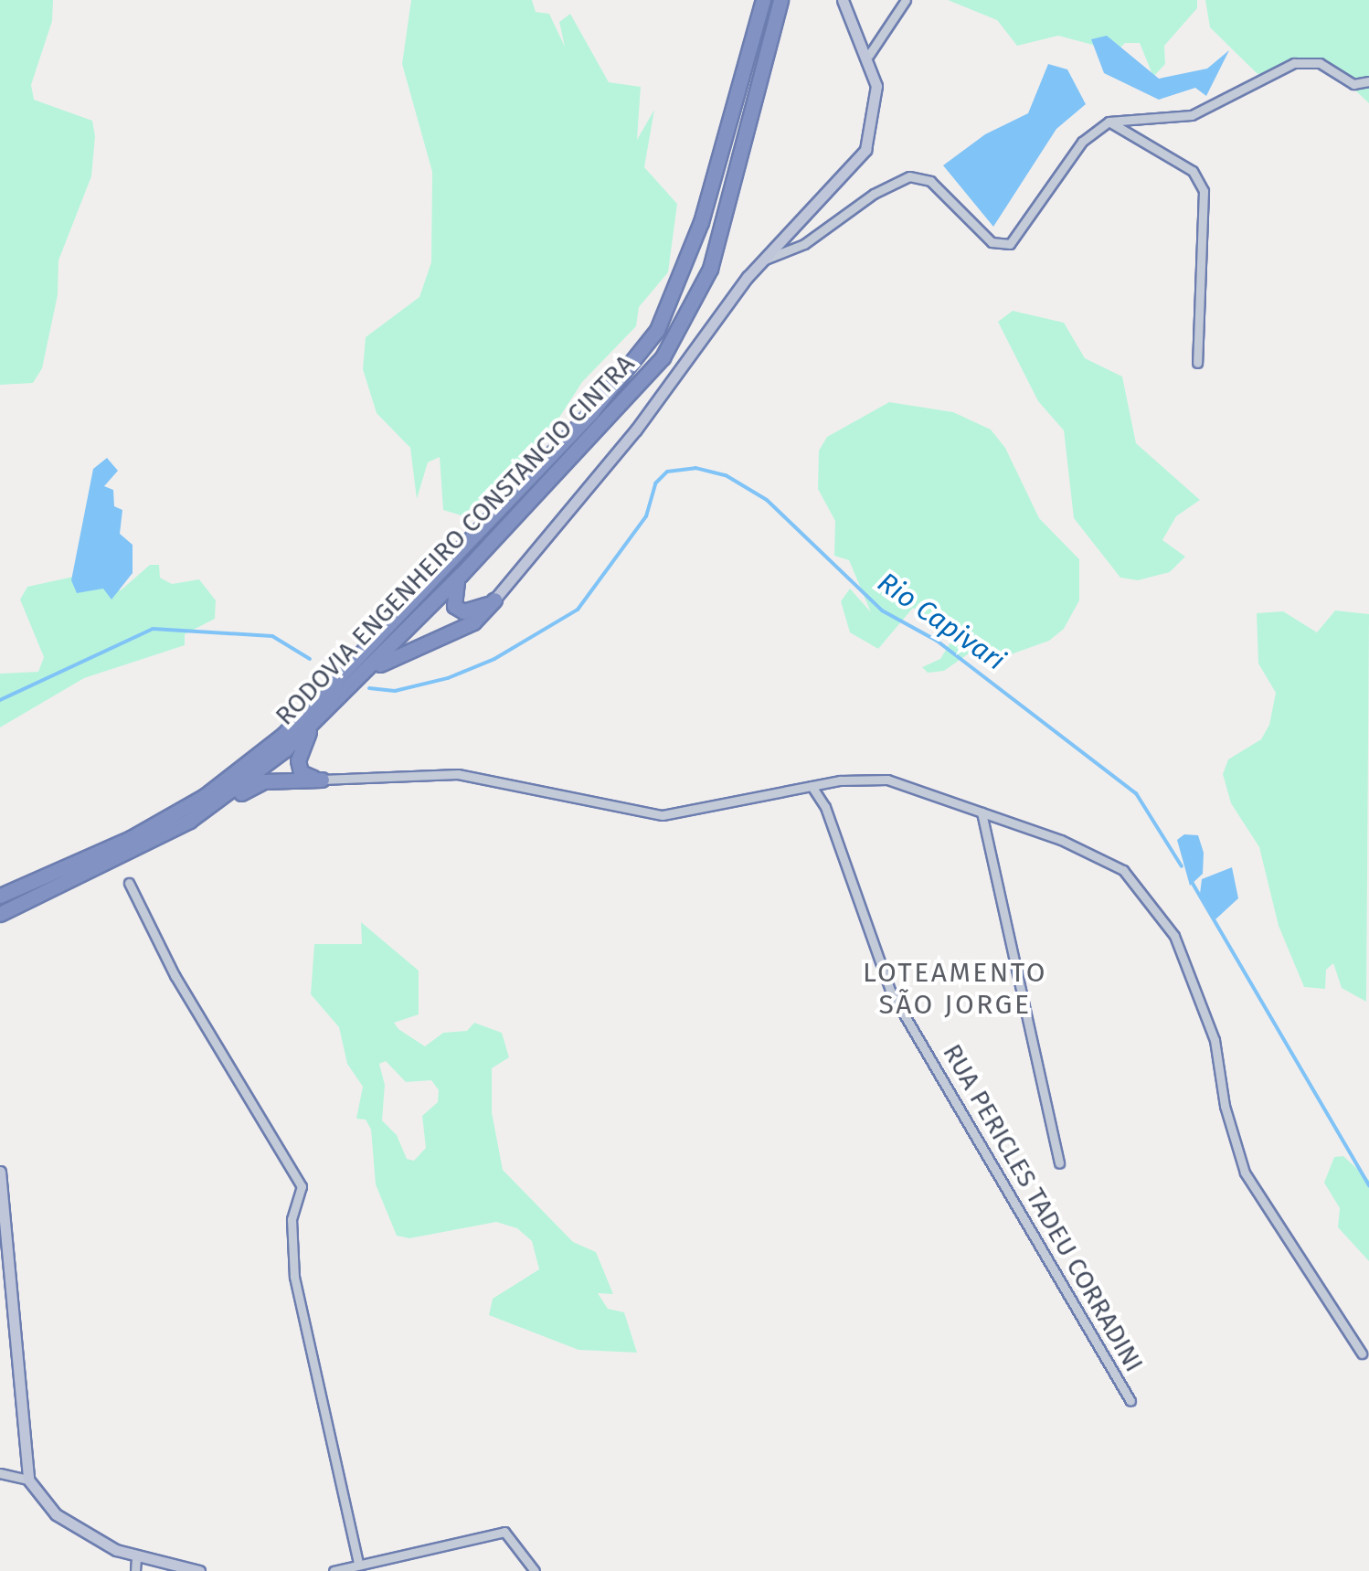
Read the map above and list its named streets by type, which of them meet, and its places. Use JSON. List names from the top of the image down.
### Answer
{
  "streets": {
    "highway": ["RODOVIA ENGENHEIRO CONSTANCIO CINTRA"],
    "street": ["RUA PERICLES TADEU CORRADINI"]
  },
  "districts": ["LOTEAMENTO SÃO JORGE"],
  "water": ["Rio Capivari"]
}
